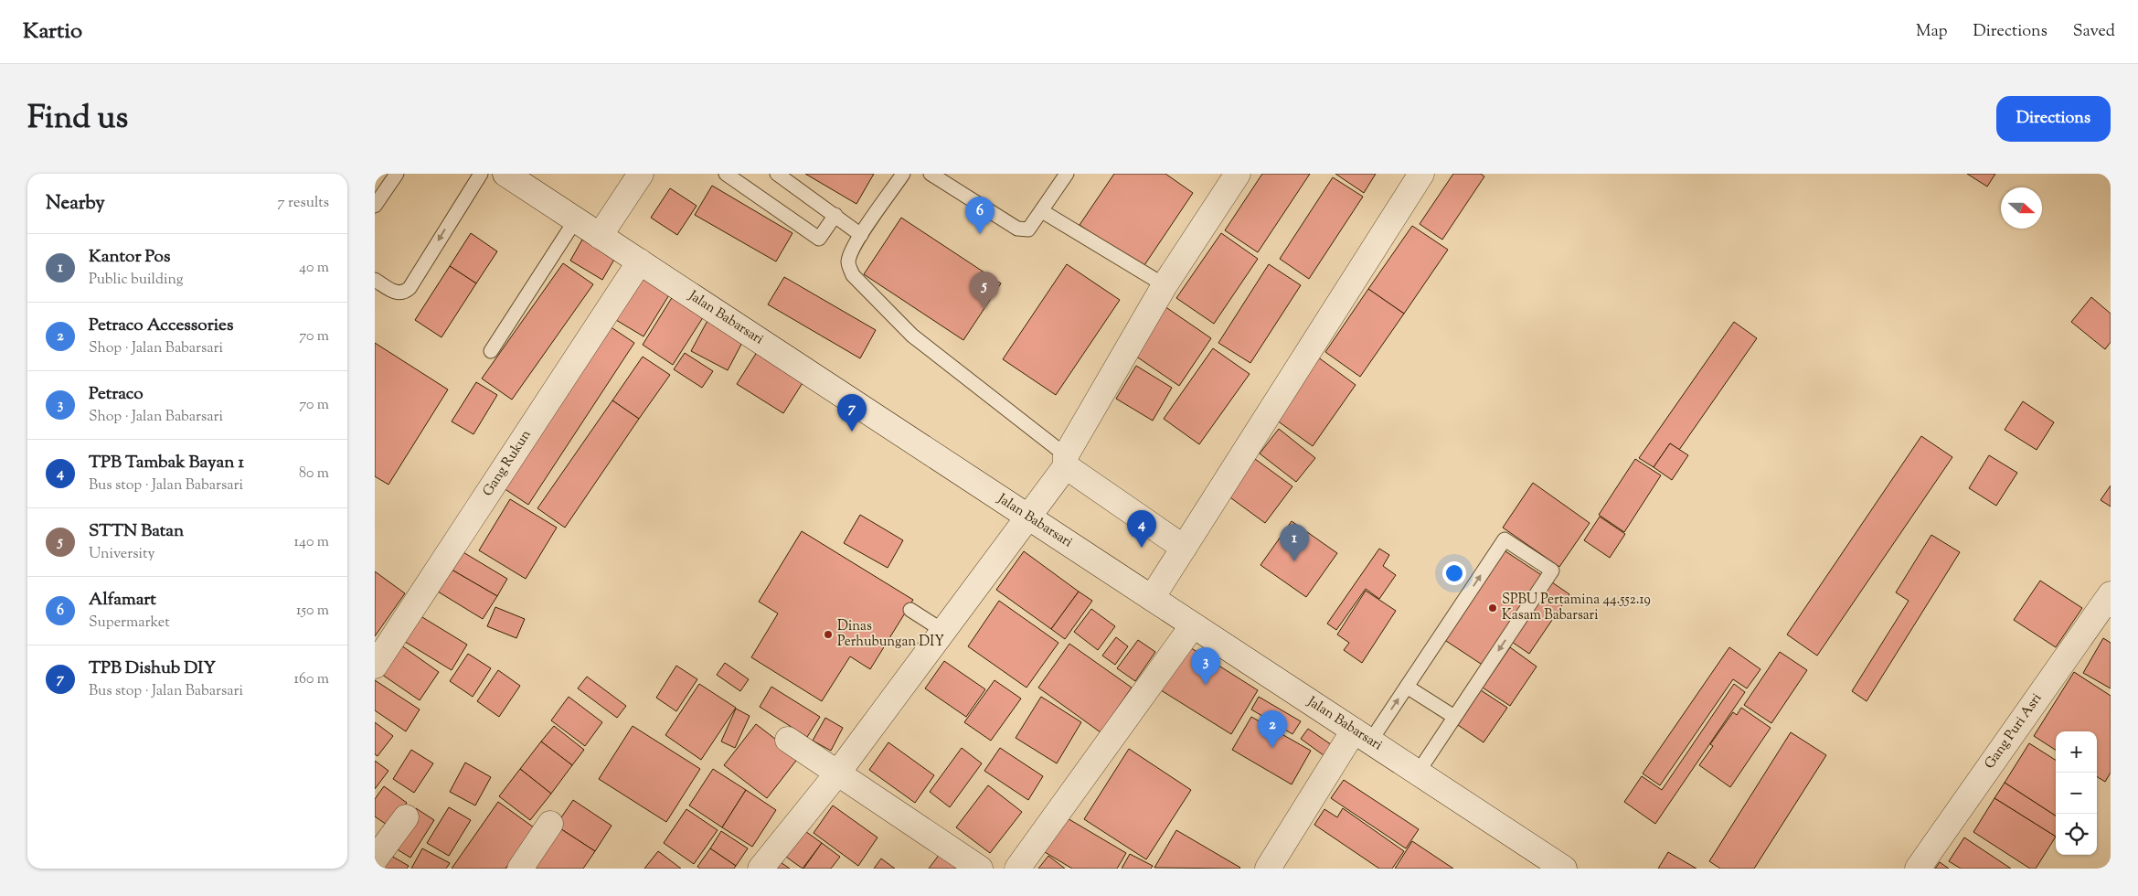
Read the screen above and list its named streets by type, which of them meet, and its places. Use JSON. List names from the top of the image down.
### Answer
{
  "streets": {
    "street": ["Jalan Babarsari", "Gang Rukun", "Gang Puri Asri"]
  },
  "crossings": [
    ["Jalan Babarsari", "Gang Rukun"]
  ],
  "places": ["SPBU Pertamina 44.552.19 Kasam Babarsari", "Dinas Perhubungan DIY"],
  "north": "right",
  "page": {
    "header": "Kartio",
    "nav": ["Map", "Directions", "Saved"],
    "title": "Find us",
    "buttons": "Directions",
    "heading": ["Nearby", "7 results"],
    "pins": [
      "6",
      "5",
      "7",
      "4",
      "1",
      "3",
      "2"
    ],
    "list": [
      {
        "mark": "1",
        "name": "Kantor Pos",
        "note": "Public building",
        "value": "40 m"
      },
      {
        "mark": "2",
        "name": "Petraco Accessories",
        "note": "Shop · Jalan Babarsari",
        "value": "70 m"
      },
      {
        "mark": "3",
        "name": "Petraco",
        "note": "Shop · Jalan Babarsari",
        "value": "70 m"
      },
      {
        "mark": "4",
        "name": "TPB Tambak Bayan 1",
        "note": "Bus stop · Jalan Babarsari",
        "value": "80 m"
      },
      {
        "mark": "5",
        "name": "STTN Batan",
        "note": "University",
        "value": "140 m"
      },
      {
        "mark": "6",
        "name": "Alfamart",
        "note": "Supermarket",
        "value": "150 m"
      },
      {
        "mark": "7",
        "name": "TPB Dishub DIY",
        "note": "Bus stop · Jalan Babarsari",
        "value": "160 m"
      }
    ],
    "map_buttons": ["+", "−"]
  }
}
